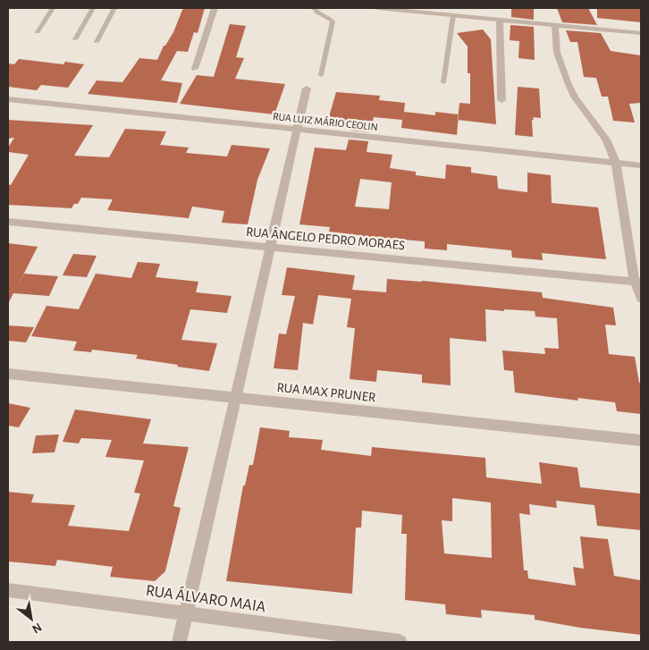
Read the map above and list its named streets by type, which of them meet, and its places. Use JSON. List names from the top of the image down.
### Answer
{
  "streets": {
    "street": [
      "RUA LUIZ MÁRIO CEOLIN",
      "RUA ÂNGELO PEDRO MORAES",
      "RUA MAX PRUNER",
      "RUA ÁLVARO MAIA"
    ]
  },
  "north": "bottom right"
}
